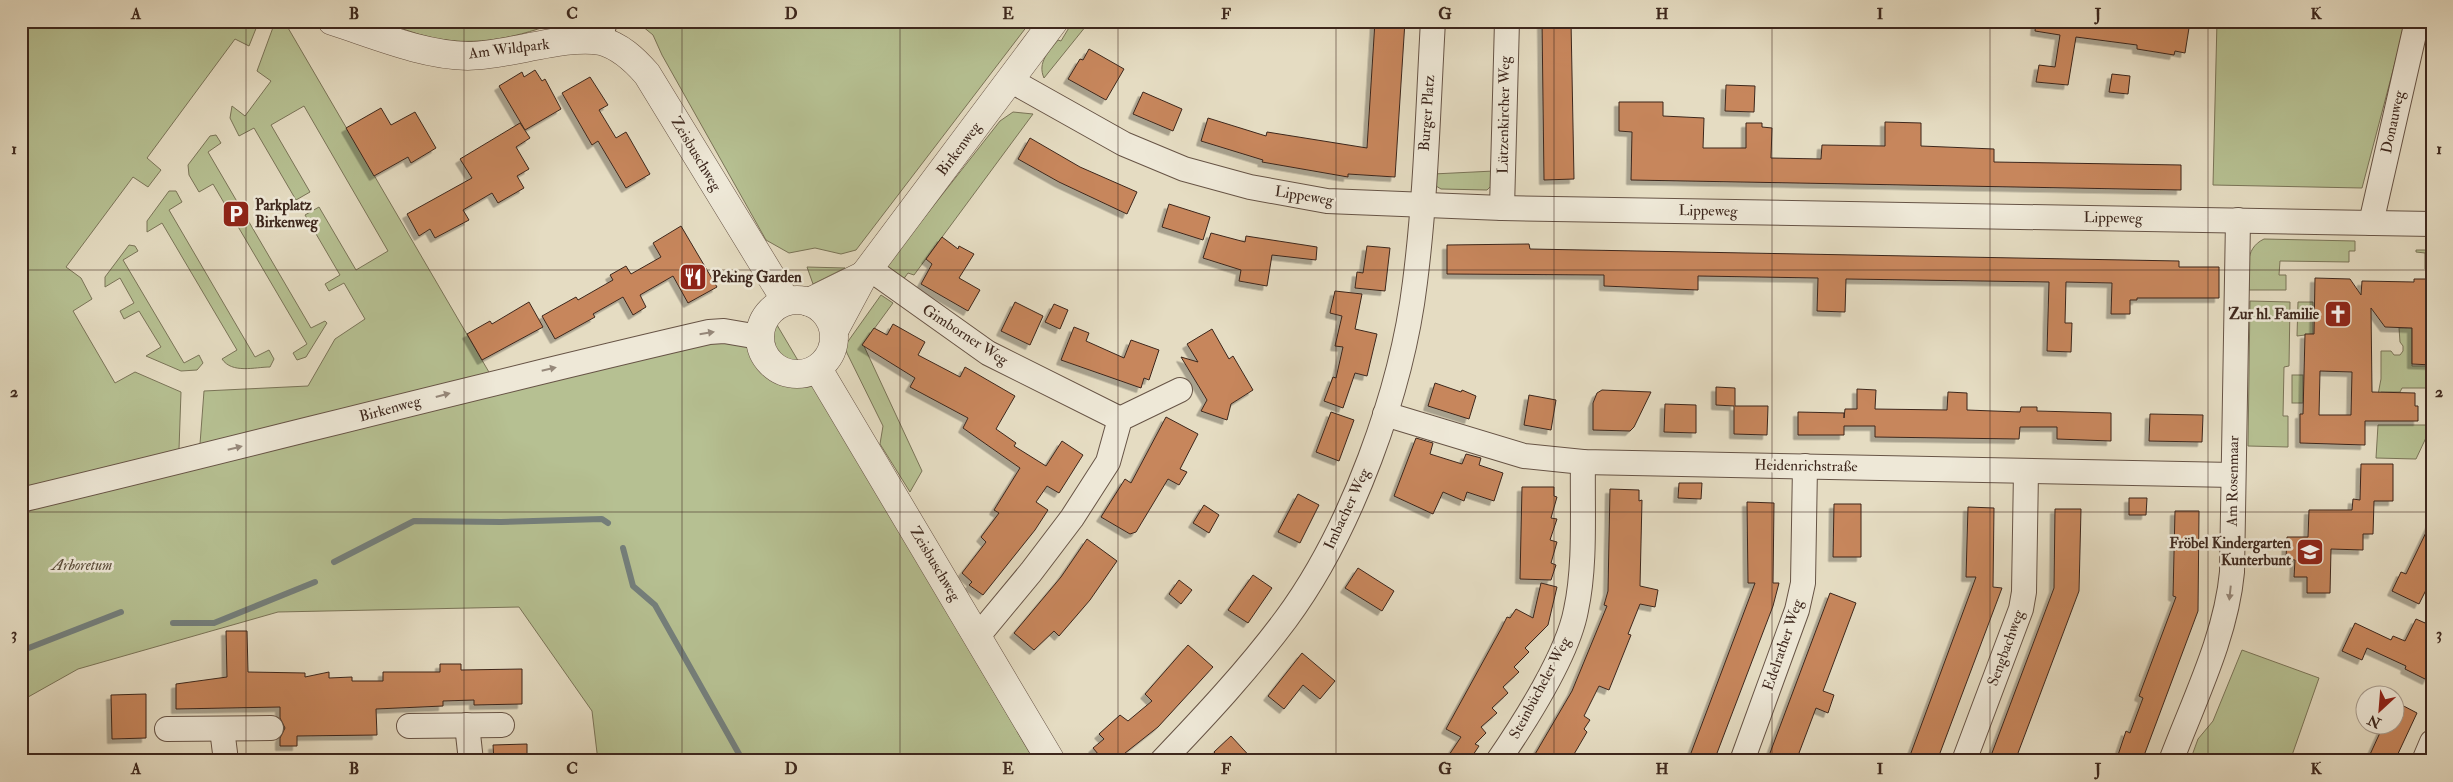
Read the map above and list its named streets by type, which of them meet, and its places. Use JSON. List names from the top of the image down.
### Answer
{
  "streets": {
    "street": [
      "Am Wildpark",
      "Burger Platz",
      "Lützenkircher Weg",
      "Donauweg",
      "Birkenweg",
      "Zeisbuschweg",
      "Lippeweg",
      "Gimborner Weg",
      "Heidenrichstraße",
      "Am Rosenmaar",
      "Imbacher Weg",
      "Edelrather Weg",
      "Sengbachweg",
      "Steinbücheler Weg"
    ]
  },
  "crossings": [
    ["Am Wildpark", "Zeisbuschweg"],
    ["Burger Platz", "Lippeweg"],
    ["Burger Platz", "Imbacher Weg"],
    ["Lützenkircher Weg", "Lippeweg"],
    ["Donauweg", "Lippeweg"],
    ["Birkenweg", "Zeisbuschweg"],
    ["Birkenweg", "Lippeweg"],
    ["Birkenweg", "Gimborner Weg"],
    ["Lippeweg", "Am Rosenmaar"],
    ["Lippeweg", "Imbacher Weg"],
    ["Heidenrichstraße", "Am Rosenmaar"],
    ["Heidenrichstraße", "Imbacher Weg"],
    ["Heidenrichstraße", "Edelrather Weg"],
    ["Heidenrichstraße", "Sengbachweg"],
    ["Heidenrichstraße", "Steinbücheler Weg"]
  ],
  "one_way": ["Birkenweg", "Am Rosenmaar"],
  "parks": ["Arboretum"],
  "places": {
    "parking": ["Parkplatz Birkenweg"],
    "restaurant": ["Peking Garden"],
    "church": ["Zur hl. Familie"],
    "school or university": ["Fröbel Kindergarten Kunterbunt"]
  },
  "north": "bottom left",
  "grid": {
    "columns": [
      "A",
      "B",
      "C",
      "D",
      "E",
      "F",
      "G",
      "H",
      "I",
      "J",
      "K"
    ],
    "rows": ["1", "2", "3"]
  }
}
